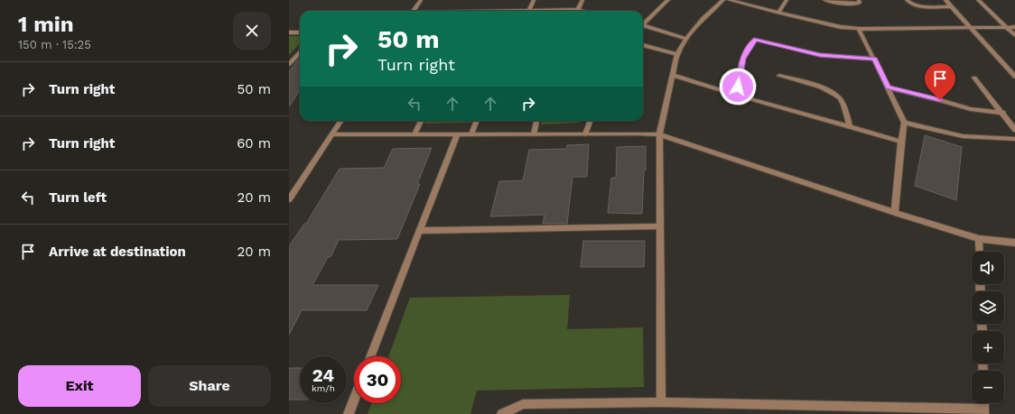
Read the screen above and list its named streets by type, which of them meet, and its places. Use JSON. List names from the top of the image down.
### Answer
{
  "page": {
    "heading": ["1 min", "150 m · 15:25"],
    "turn": ["50 m", "Turn right"],
    "list": [
      {
        "name": "Turn right",
        "value": "50 m"
      },
      {
        "name": "Turn right",
        "value": "60 m"
      },
      {
        "name": "Turn left",
        "value": "20 m"
      },
      {
        "name": "Arrive at destination",
        "value": "20 m"
      }
    ],
    "map_buttons": ["+", "−"],
    "speed": "24 km/h",
    "limit": "30",
    "buttons": ["Exit", "Share"]
  }
}
